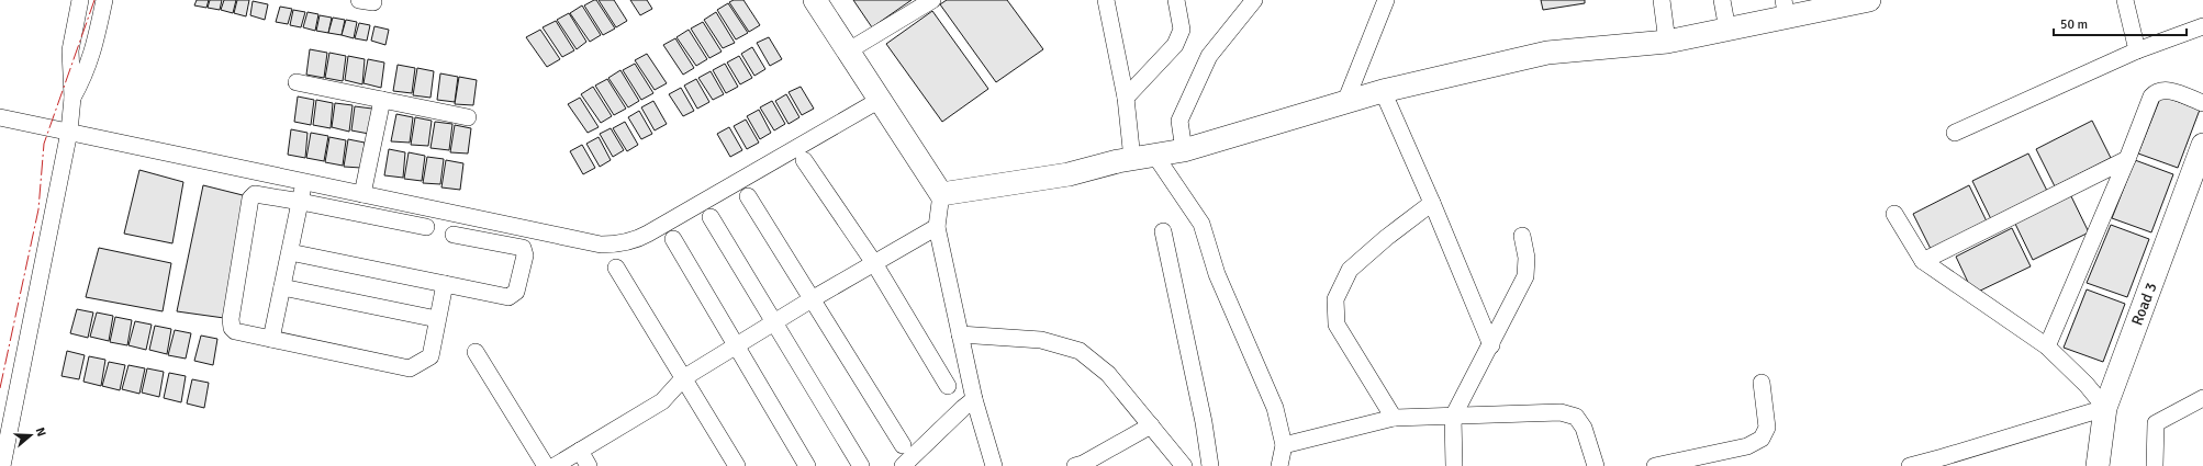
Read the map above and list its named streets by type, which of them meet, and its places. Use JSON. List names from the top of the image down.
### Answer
{
  "streets": {
    "street": ["Road 3"]
  },
  "scale_bar": "50 m",
  "north": "right"
}
